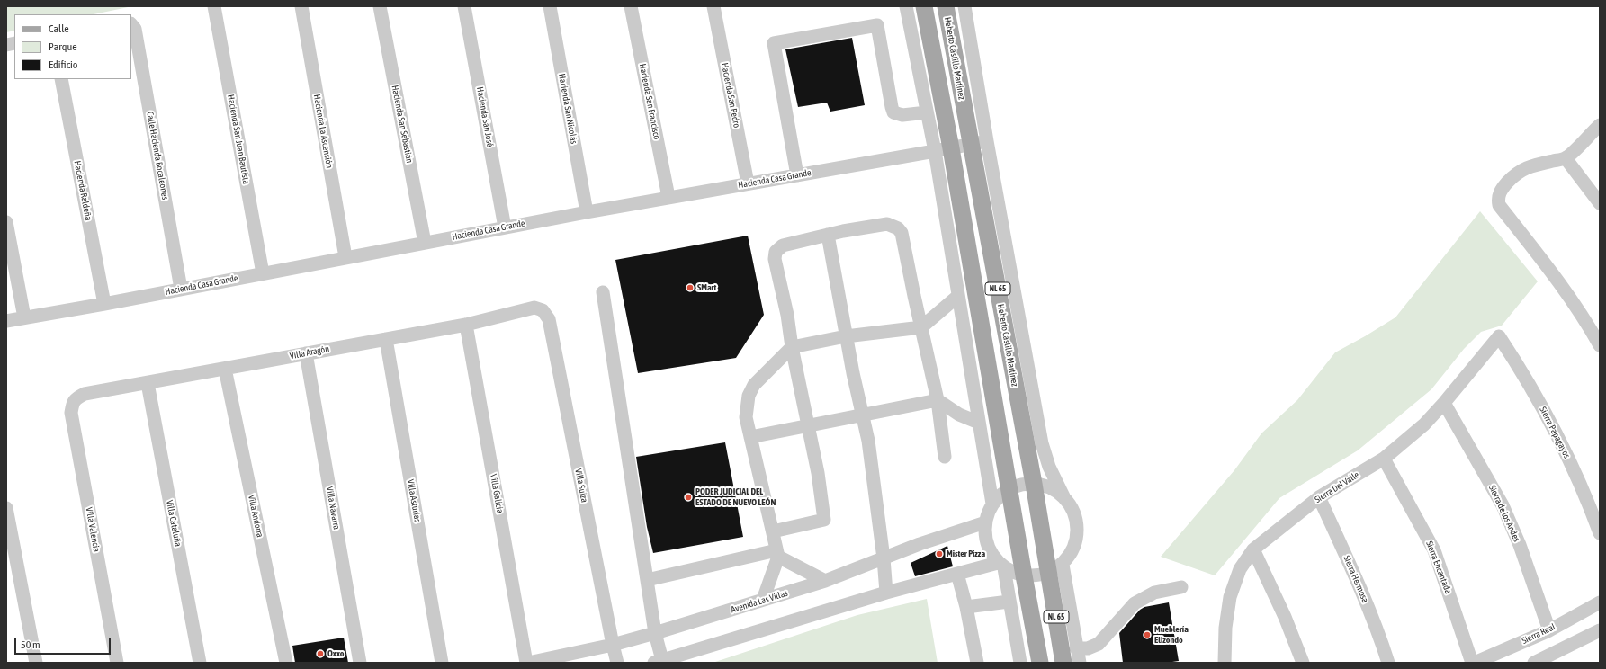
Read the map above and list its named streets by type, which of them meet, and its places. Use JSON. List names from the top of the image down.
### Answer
{
  "streets": {
    "main road": ["Heberto Castillo Martínez", "NL 65"],
    "street": [
      "Hacienda San Pedro",
      "Hacienda San Francisco",
      "Hacienda San Nicolás",
      "Hacienda San José",
      "Hacienda San Sebastián",
      "Hacienda La Ascensión",
      "Hacienda San Juan Bautista",
      "Calle Hacienda Bocaleones",
      "Hacienda Casa Grande",
      "Hacienda Raldeña",
      "Villa Aragón",
      "Sierra Papagayos",
      "Villa Suiza",
      "Sierra Del Valle",
      "Villa Galicia",
      "Villa Asturias",
      "Villa Navarra",
      "Sierra de los Andes",
      "Villa Andorra",
      "Villa Cataluña",
      "Villa Valencia",
      "Sierra Encantada",
      "Sierra Hermosa",
      "Avenida Las Villas",
      "Sierra Real"
    ]
  },
  "crossings": [
    ["Heberto Castillo Martínez", "Hacienda Casa Grande"],
    ["Hacienda San Pedro", "Hacienda Casa Grande"],
    ["Hacienda San Francisco", "Hacienda Casa Grande"],
    ["Hacienda San Nicolás", "Hacienda Casa Grande"],
    ["Hacienda San José", "Hacienda Casa Grande"],
    ["Hacienda San Sebastián", "Hacienda Casa Grande"],
    ["Hacienda La Ascensión", "Hacienda Casa Grande"],
    ["Hacienda San Juan Bautista", "Hacienda Casa Grande"],
    ["Calle Hacienda Bocaleones", "Hacienda Casa Grande"],
    ["Hacienda Casa Grande", "Hacienda Raldeña"],
    ["Hacienda Casa Grande", "NL 65"],
    ["Villa Aragón", "Villa Suiza"],
    ["Villa Aragón", "Villa Galicia"],
    ["Villa Aragón", "Villa Asturias"],
    ["Villa Aragón", "Villa Navarra"],
    ["Villa Aragón", "Villa Andorra"],
    ["Villa Aragón", "Villa Cataluña"],
    ["Villa Aragón", "Villa Valencia"],
    ["Sierra Papagayos", "Sierra Del Valle"],
    ["Villa Suiza", "Avenida Las Villas"],
    ["Sierra Del Valle", "Sierra de los Andes"],
    ["Sierra Del Valle", "Sierra Encantada"],
    ["Sierra Del Valle", "Sierra Hermosa"],
    ["Villa Galicia", "Avenida Las Villas"],
    ["Sierra de los Andes", "Sierra Real"]
  ],
  "places": [
    "SMart",
    "PODER JUDICIAL DEL ESTADO DE NUEVO LEÓN",
    "Mister Pizza",
    "Mueblería Elizondo",
    "Oxxo"
  ],
  "legend": ["Calle", "Parque", "Edificio"],
  "scale_bar": "50 m"
}
